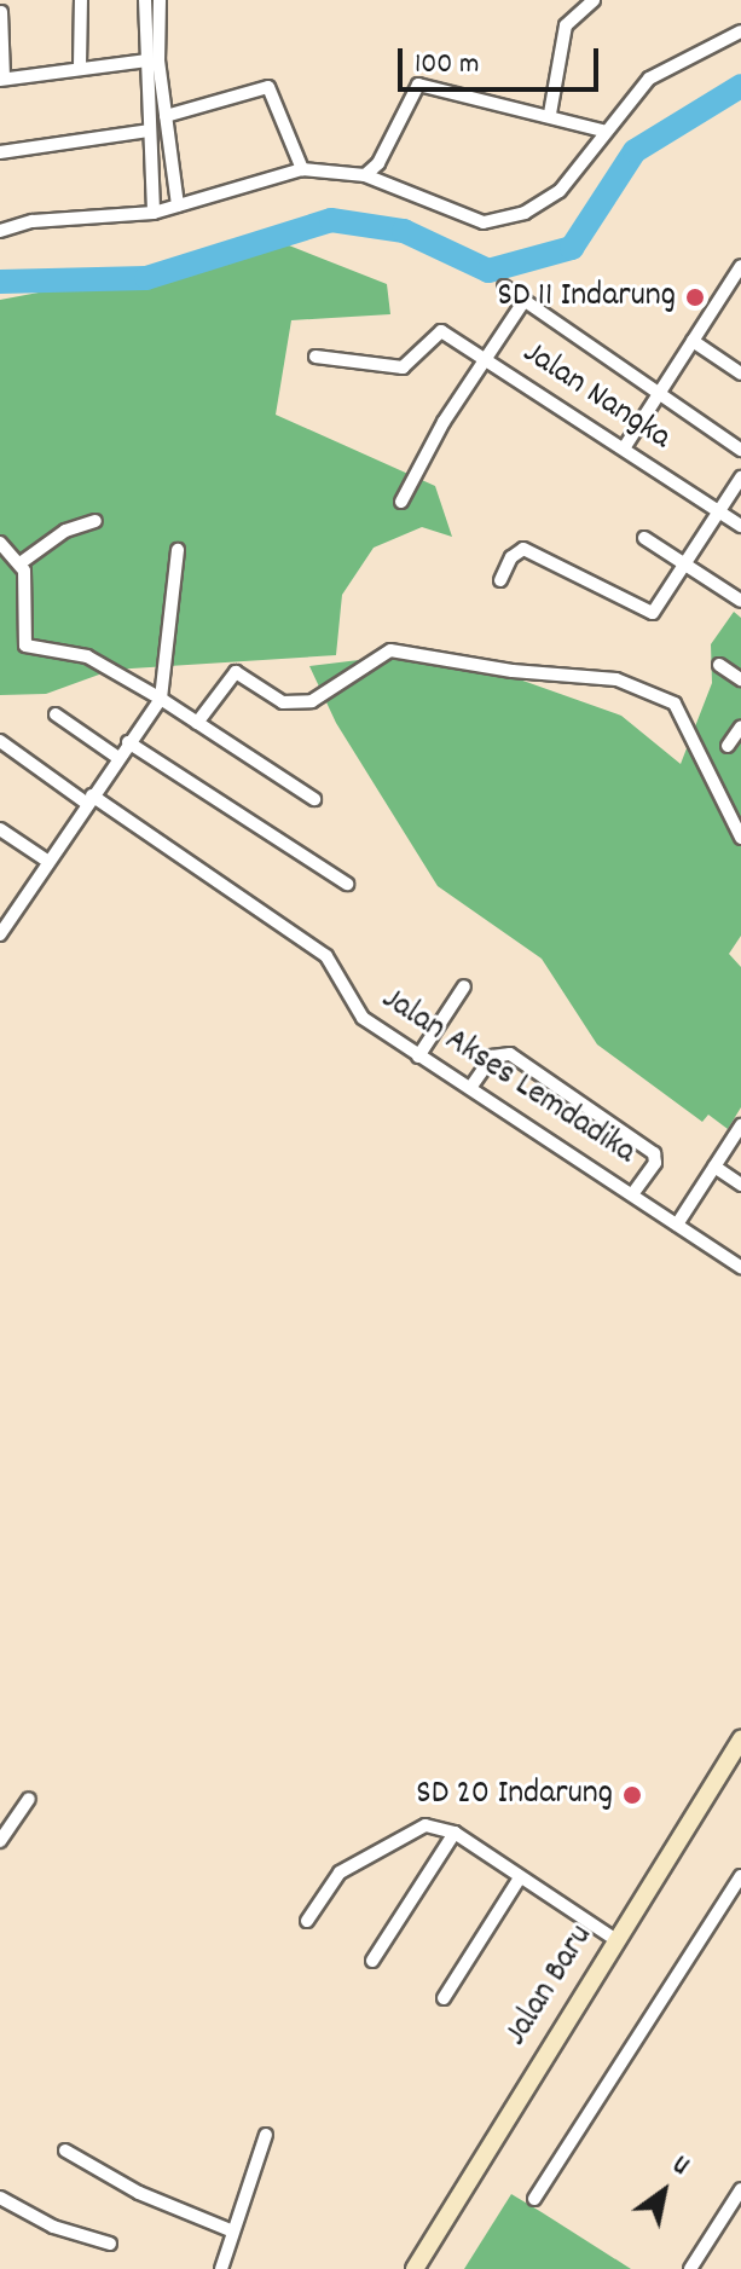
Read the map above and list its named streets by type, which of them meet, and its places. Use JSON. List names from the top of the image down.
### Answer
{
  "streets": {
    "street": ["Jalan Nangka", "Jalan Akses Lemdadika", "Jalan Baru"]
  },
  "places": ["SD 11 Indarung", "SD 20 Indarung"],
  "scale_bar": "100 m",
  "north": "top right"
}
